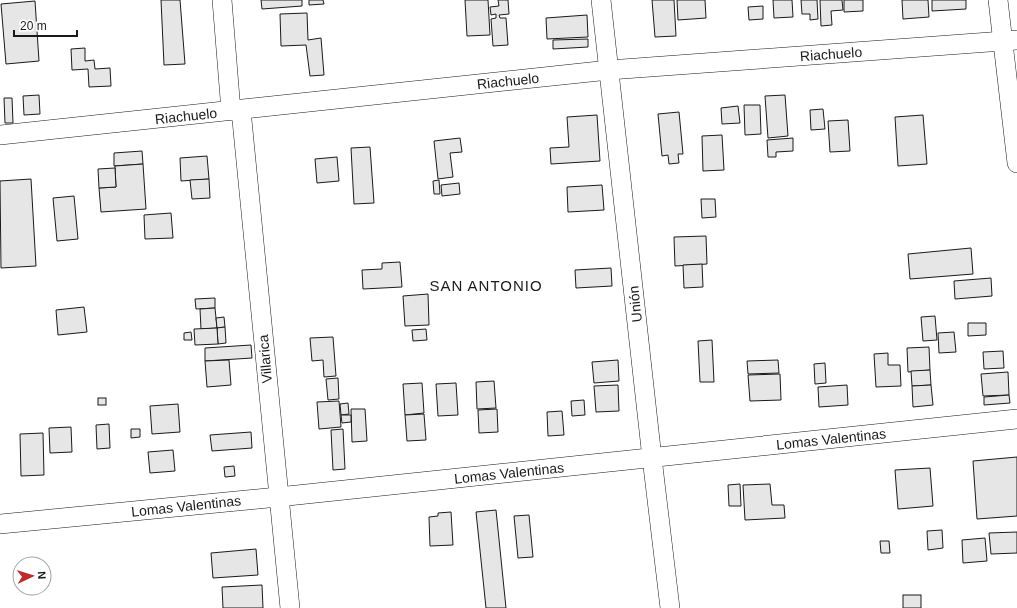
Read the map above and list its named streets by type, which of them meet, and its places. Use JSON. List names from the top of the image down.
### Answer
{
  "streets": {
    "street": [
      "Riachuelo",
      "Unión",
      "Villarica",
      "Lomas Valentinas"
    ]
  },
  "crossings": [
    ["Riachuelo", "Unión"],
    ["Riachuelo", "Villarica"],
    ["Unión", "Lomas Valentinas"],
    ["Villarica", "Lomas Valentinas"]
  ],
  "districts": ["SAN ANTONIO"],
  "scale_bar": "20 m",
  "north": "right"
}
